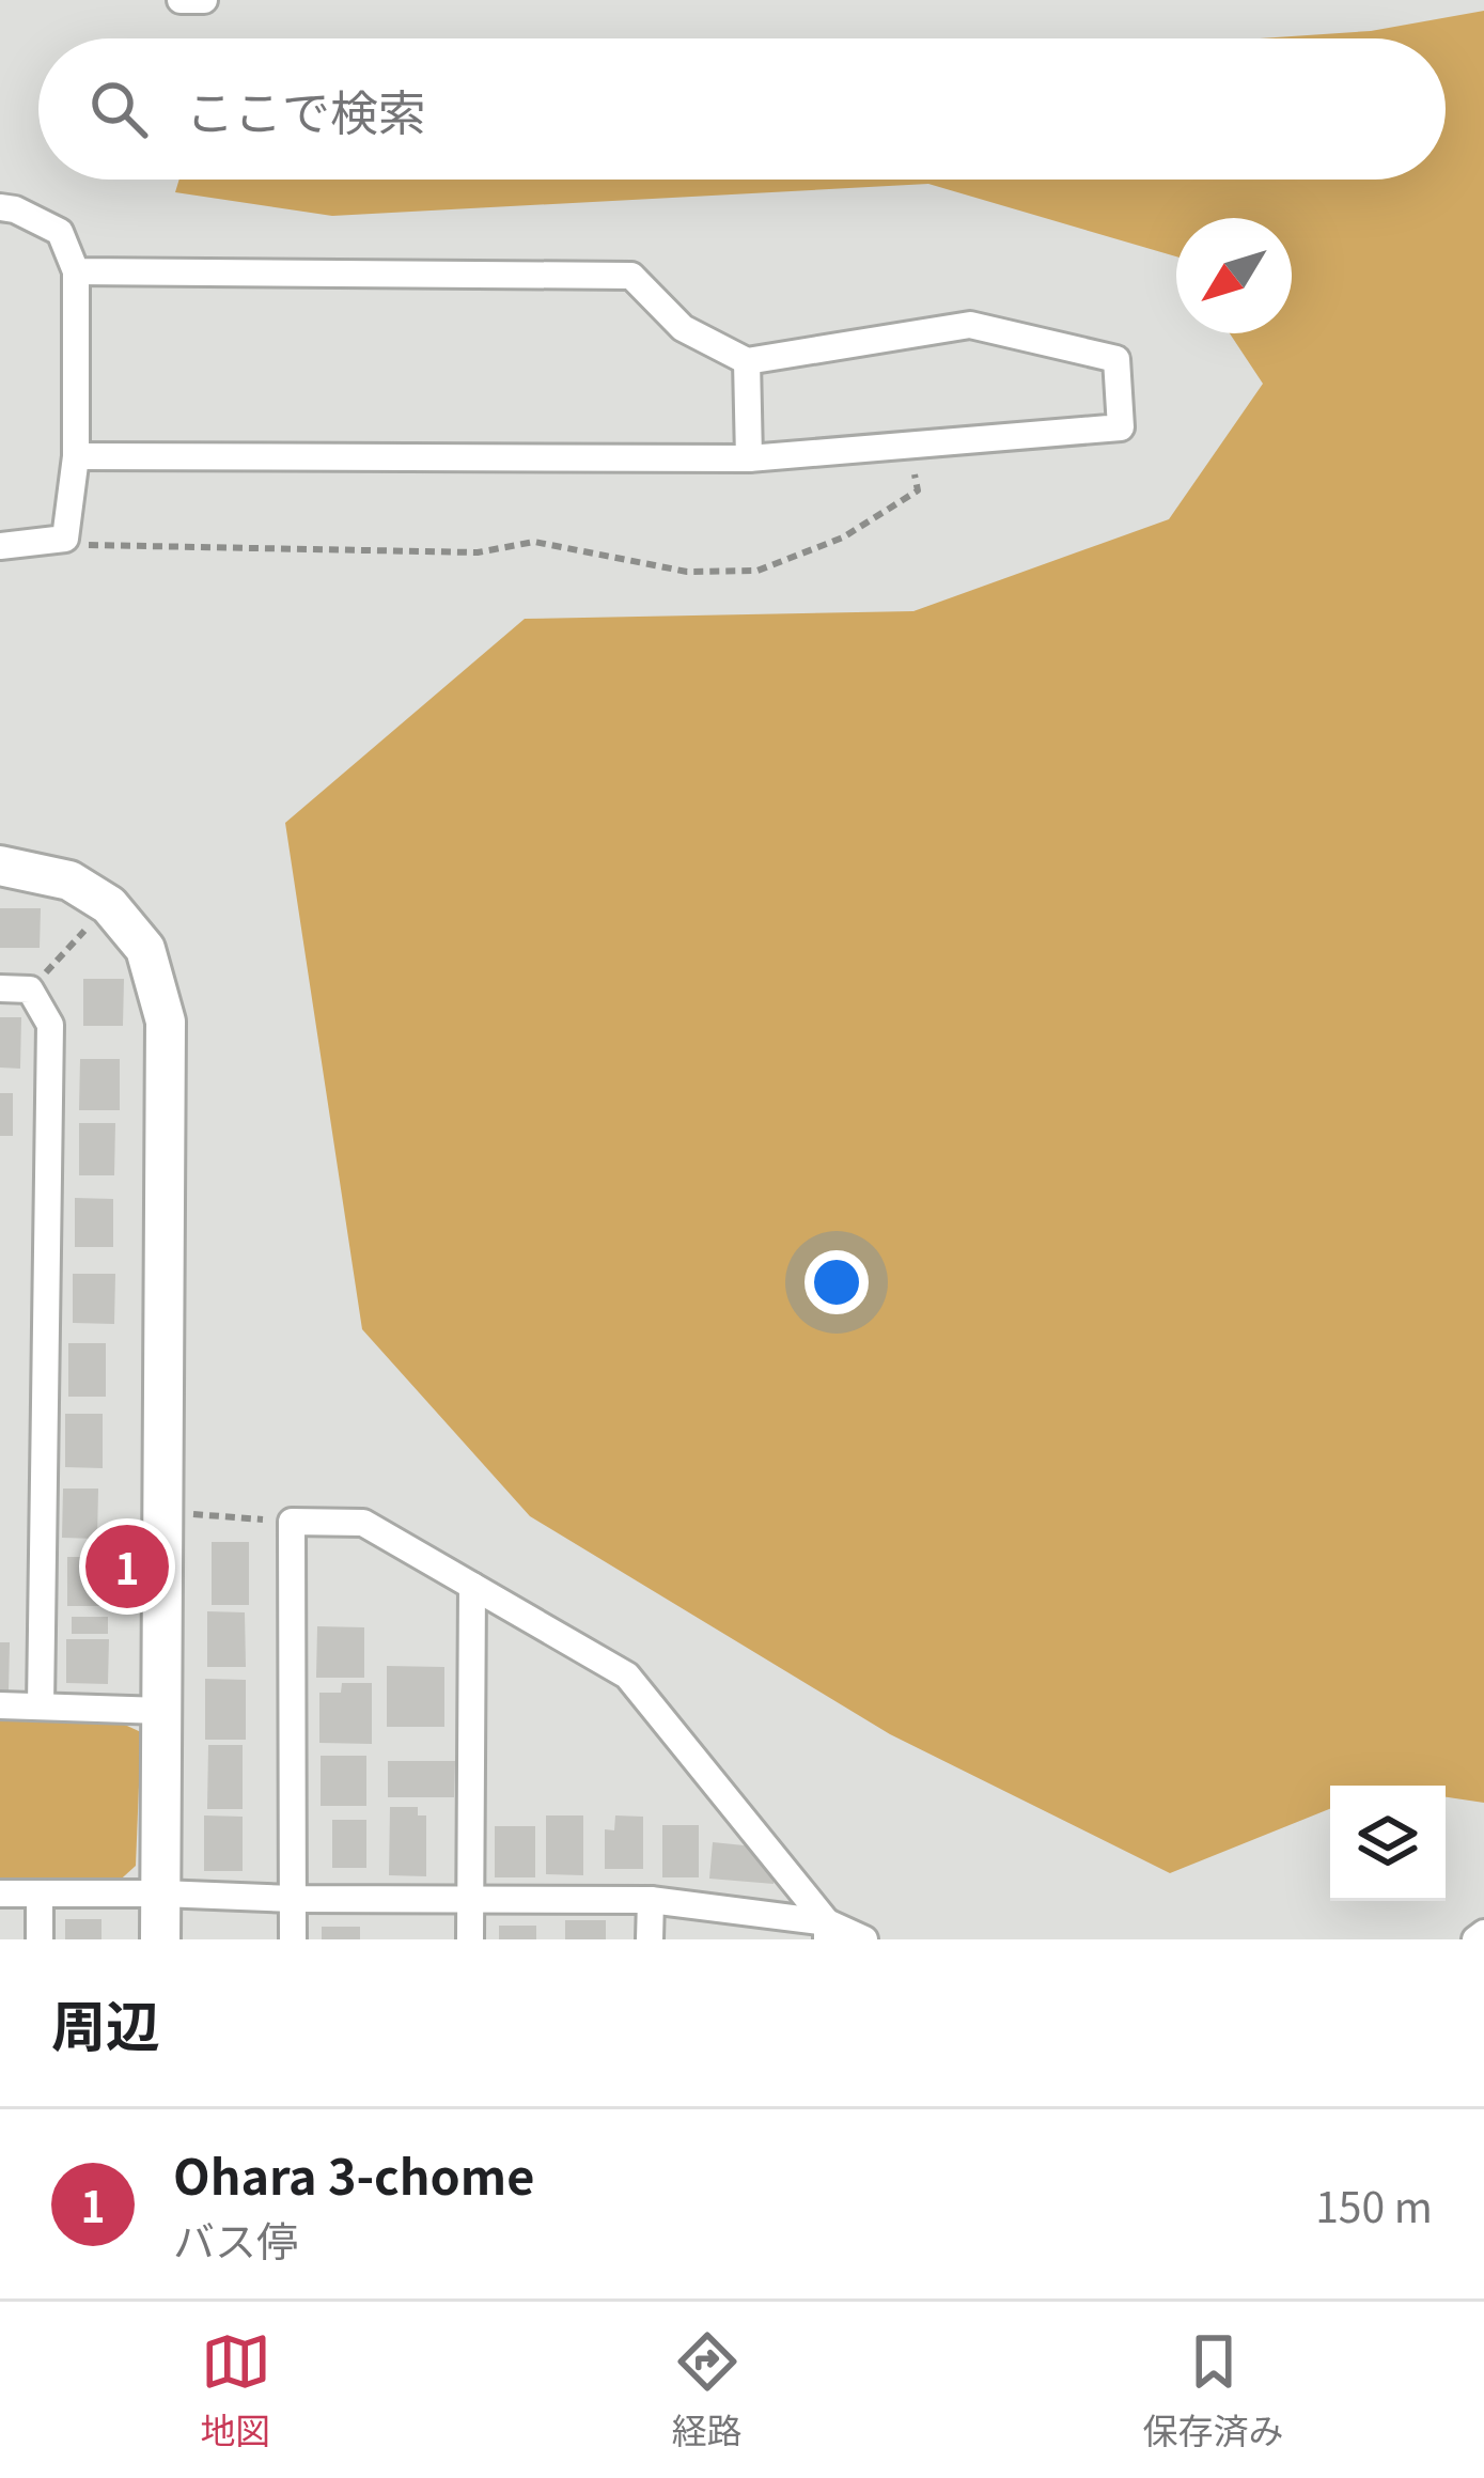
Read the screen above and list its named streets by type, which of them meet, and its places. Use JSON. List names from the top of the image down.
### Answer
{
  "north": "bottom left",
  "page": {
    "search": "ここで検索",
    "pins": "1",
    "heading": "周辺",
    "list": [
      {
        "mark": "1",
        "name": "Ohara 3-chome",
        "note": "バス停",
        "value": "150 m"
      }
    ],
    "nav": ["地図", "経路", "保存済み"]
  }
}
